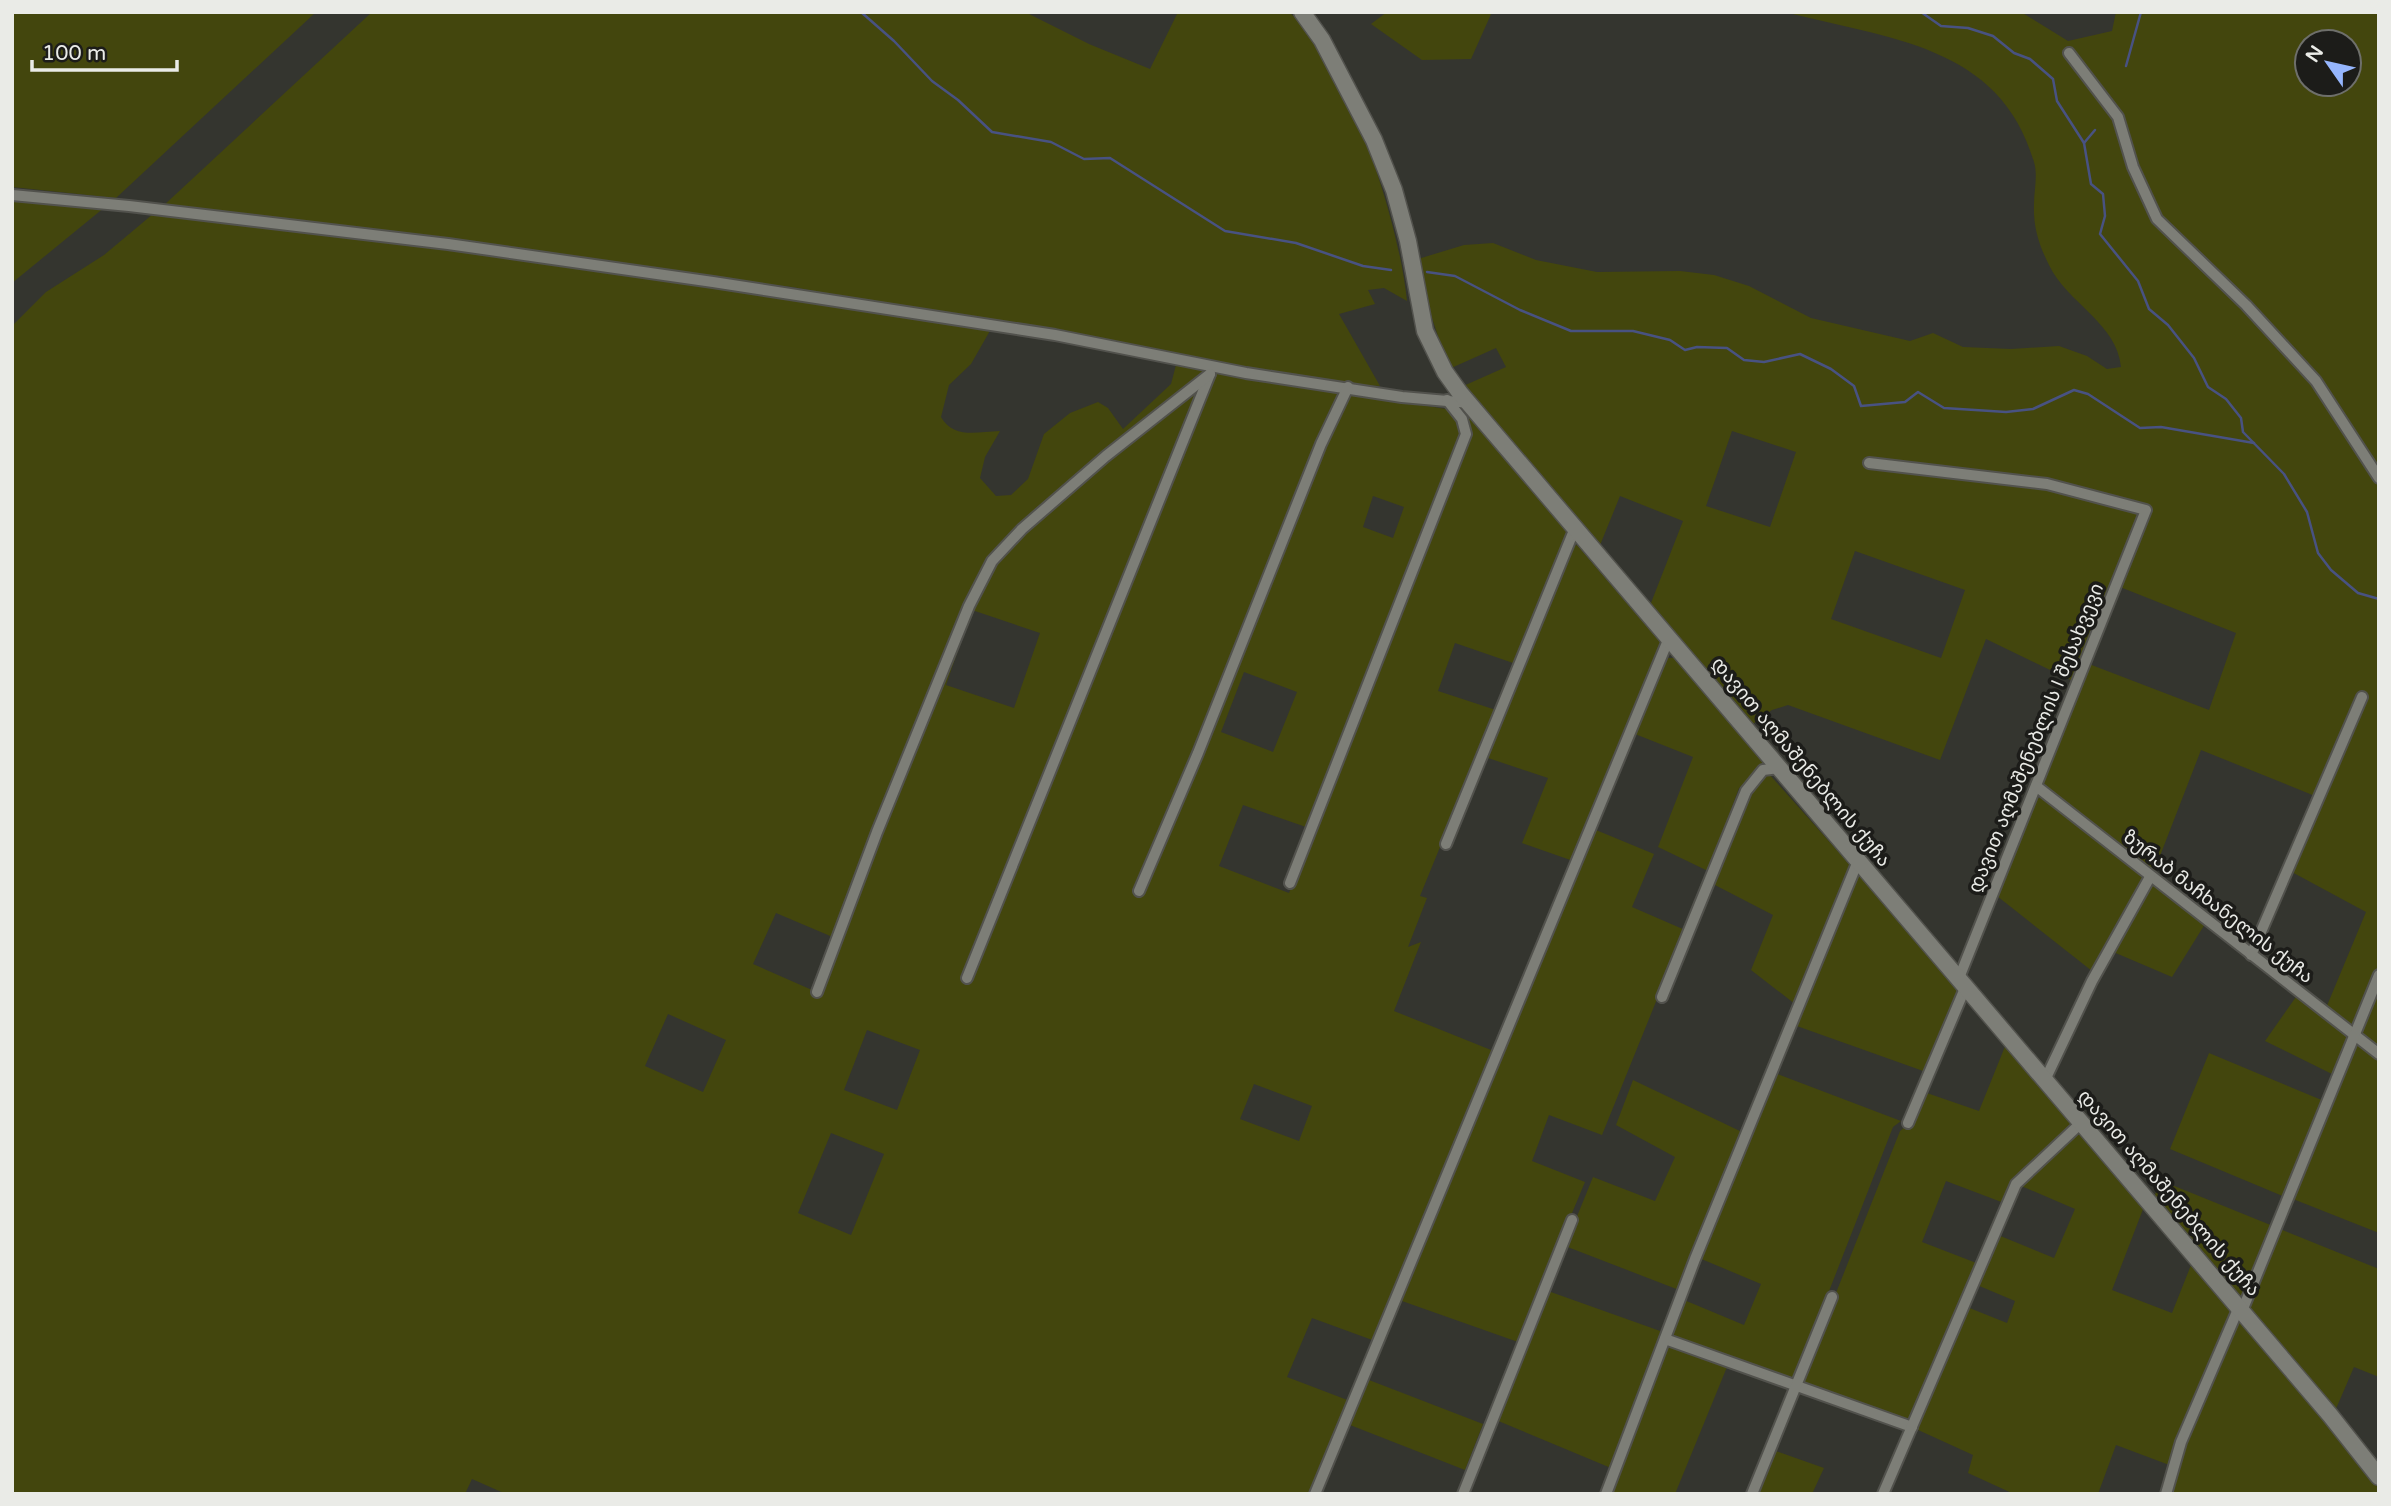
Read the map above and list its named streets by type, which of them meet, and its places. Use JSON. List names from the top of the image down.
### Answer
{
  "streets": {
    "street": ["დავით აღმაშენებლის I შესახვევი", "დავით აღმაშენებლის ქუჩა", "ზურაბ მაჩხანელის ქუჩა"]
  },
  "crossings": [
    ["დავით აღმაშენებლის I შესახვევი", "დავით აღმაშენებლის ქუჩა"],
    ["დავით აღმაშენებლის I შესახვევი", "ზურაბ მაჩხანელის ქუჩა"]
  ],
  "scale_bar": "100 m",
  "north": "top left"
}
